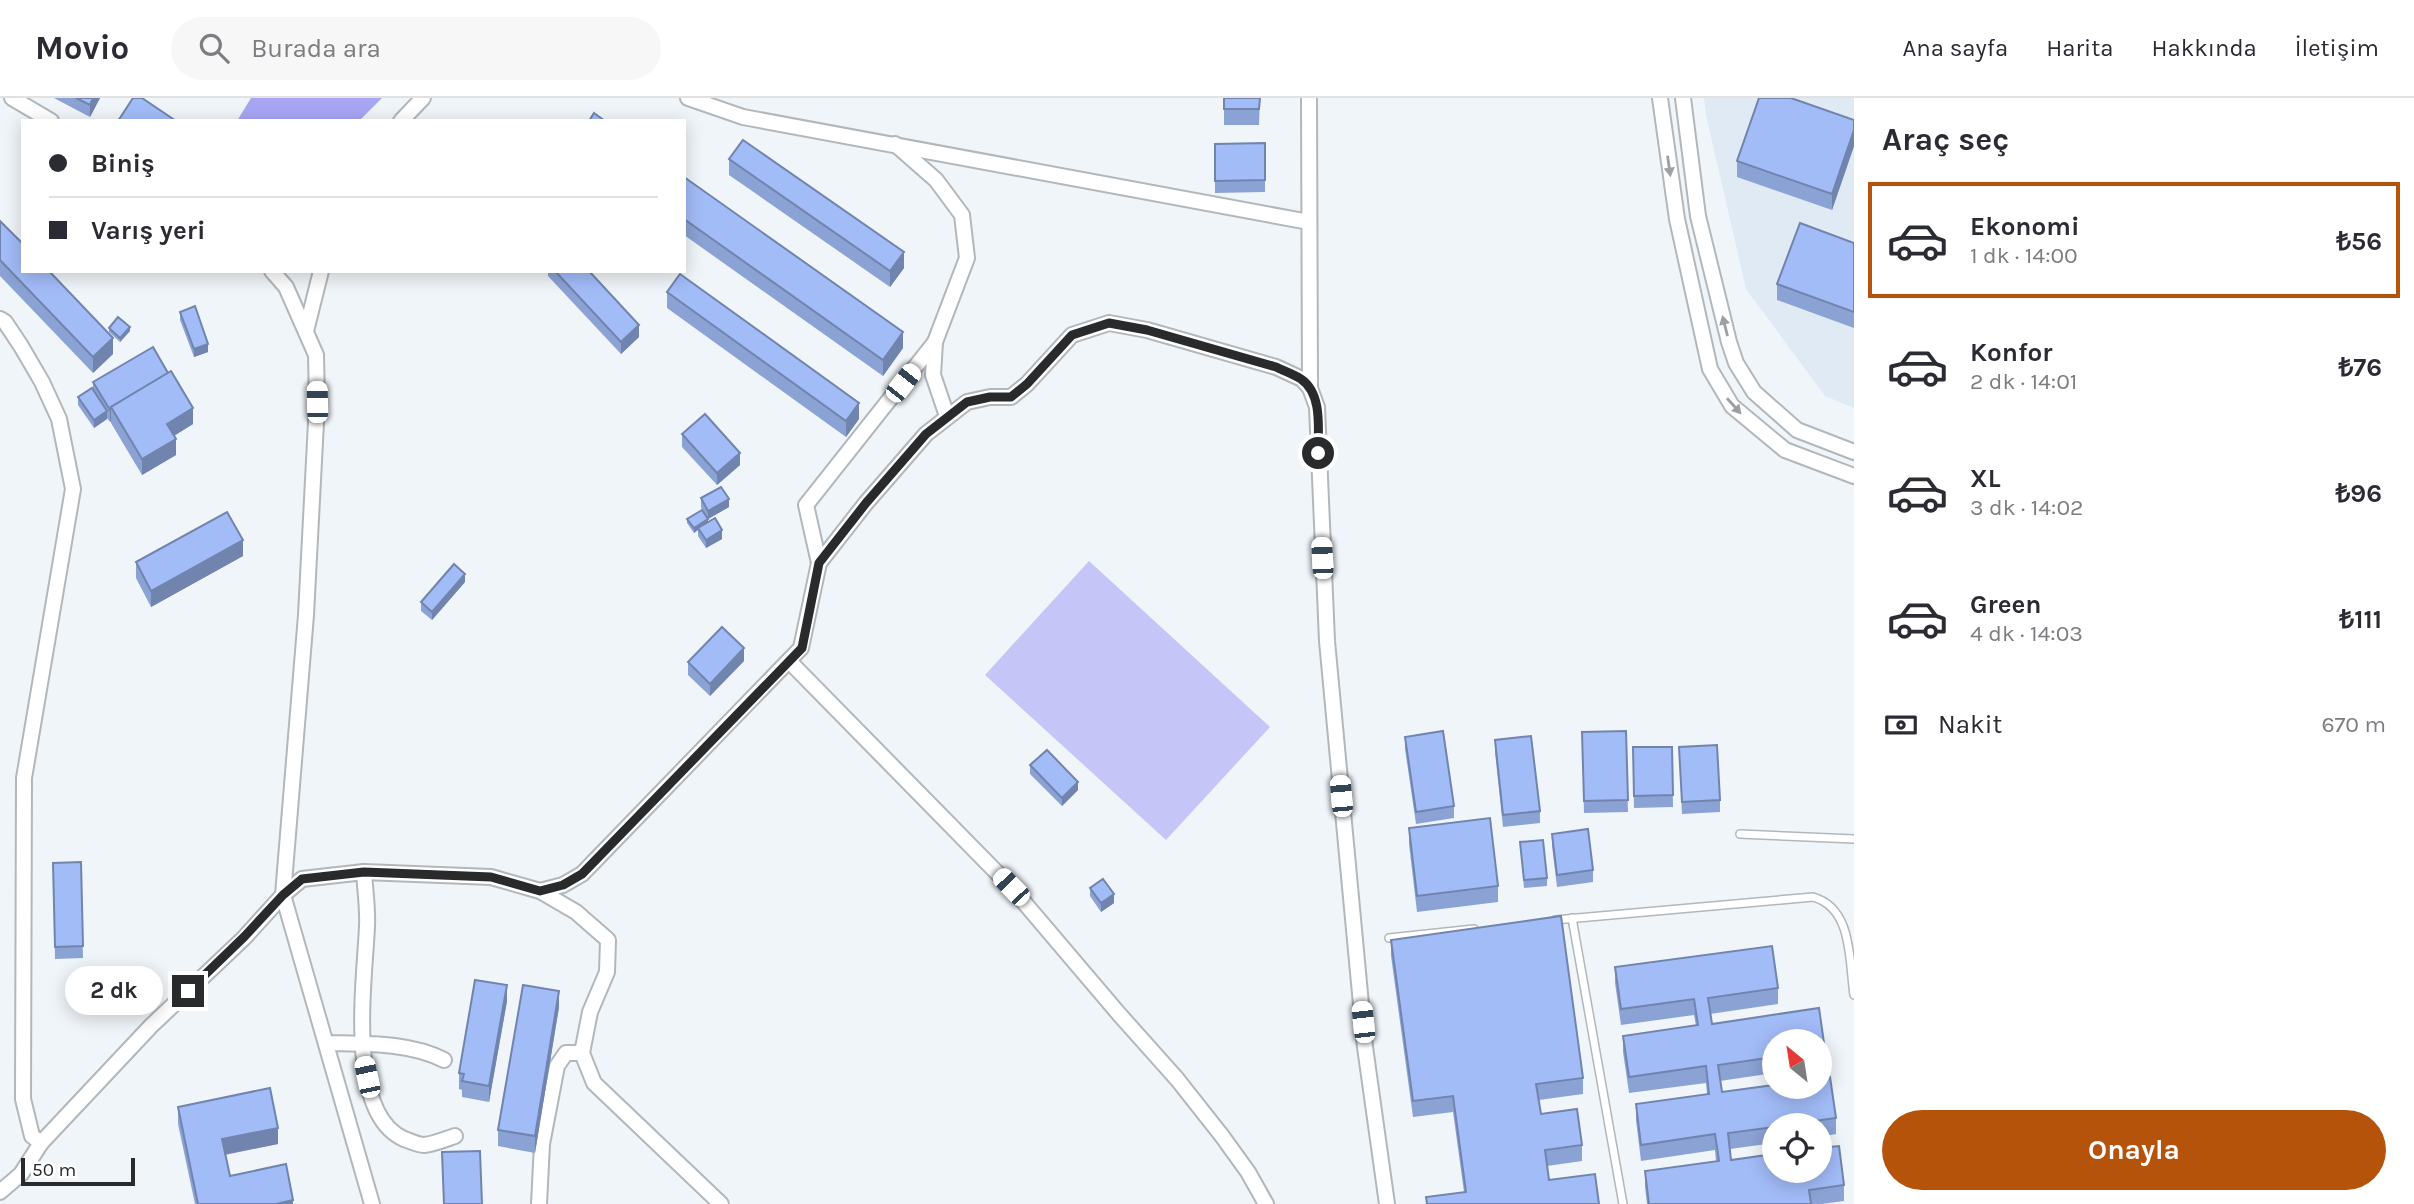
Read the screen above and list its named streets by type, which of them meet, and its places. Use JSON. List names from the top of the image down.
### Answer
{
  "scale_bar": "50 m",
  "north": "top left",
  "page": {
    "header": "Movio",
    "search": "Burada ara",
    "nav": [
      "Ana sayfa",
      "Harita",
      "Hakkında",
      "İletişim"
    ],
    "heading": "Araç seç",
    "banner": ["Biniş", "Varış yeri"],
    "list": [
      {
        "name": "Ekonomi",
        "note": "1 dk · 14:00",
        "value": "₺56"
      },
      {
        "name": "Konfor",
        "note": "2 dk · 14:01",
        "value": "₺76"
      },
      {
        "name": "XL",
        "note": "3 dk · 14:02",
        "value": "₺96"
      },
      {
        "name": "Green",
        "note": "4 dk · 14:03",
        "value": "₺111"
      }
    ],
    "pay": ["Nakit", "670 m"],
    "bubble": "2 dk",
    "buttons": "Onayla",
    "scale": "50 m"
  }
}
